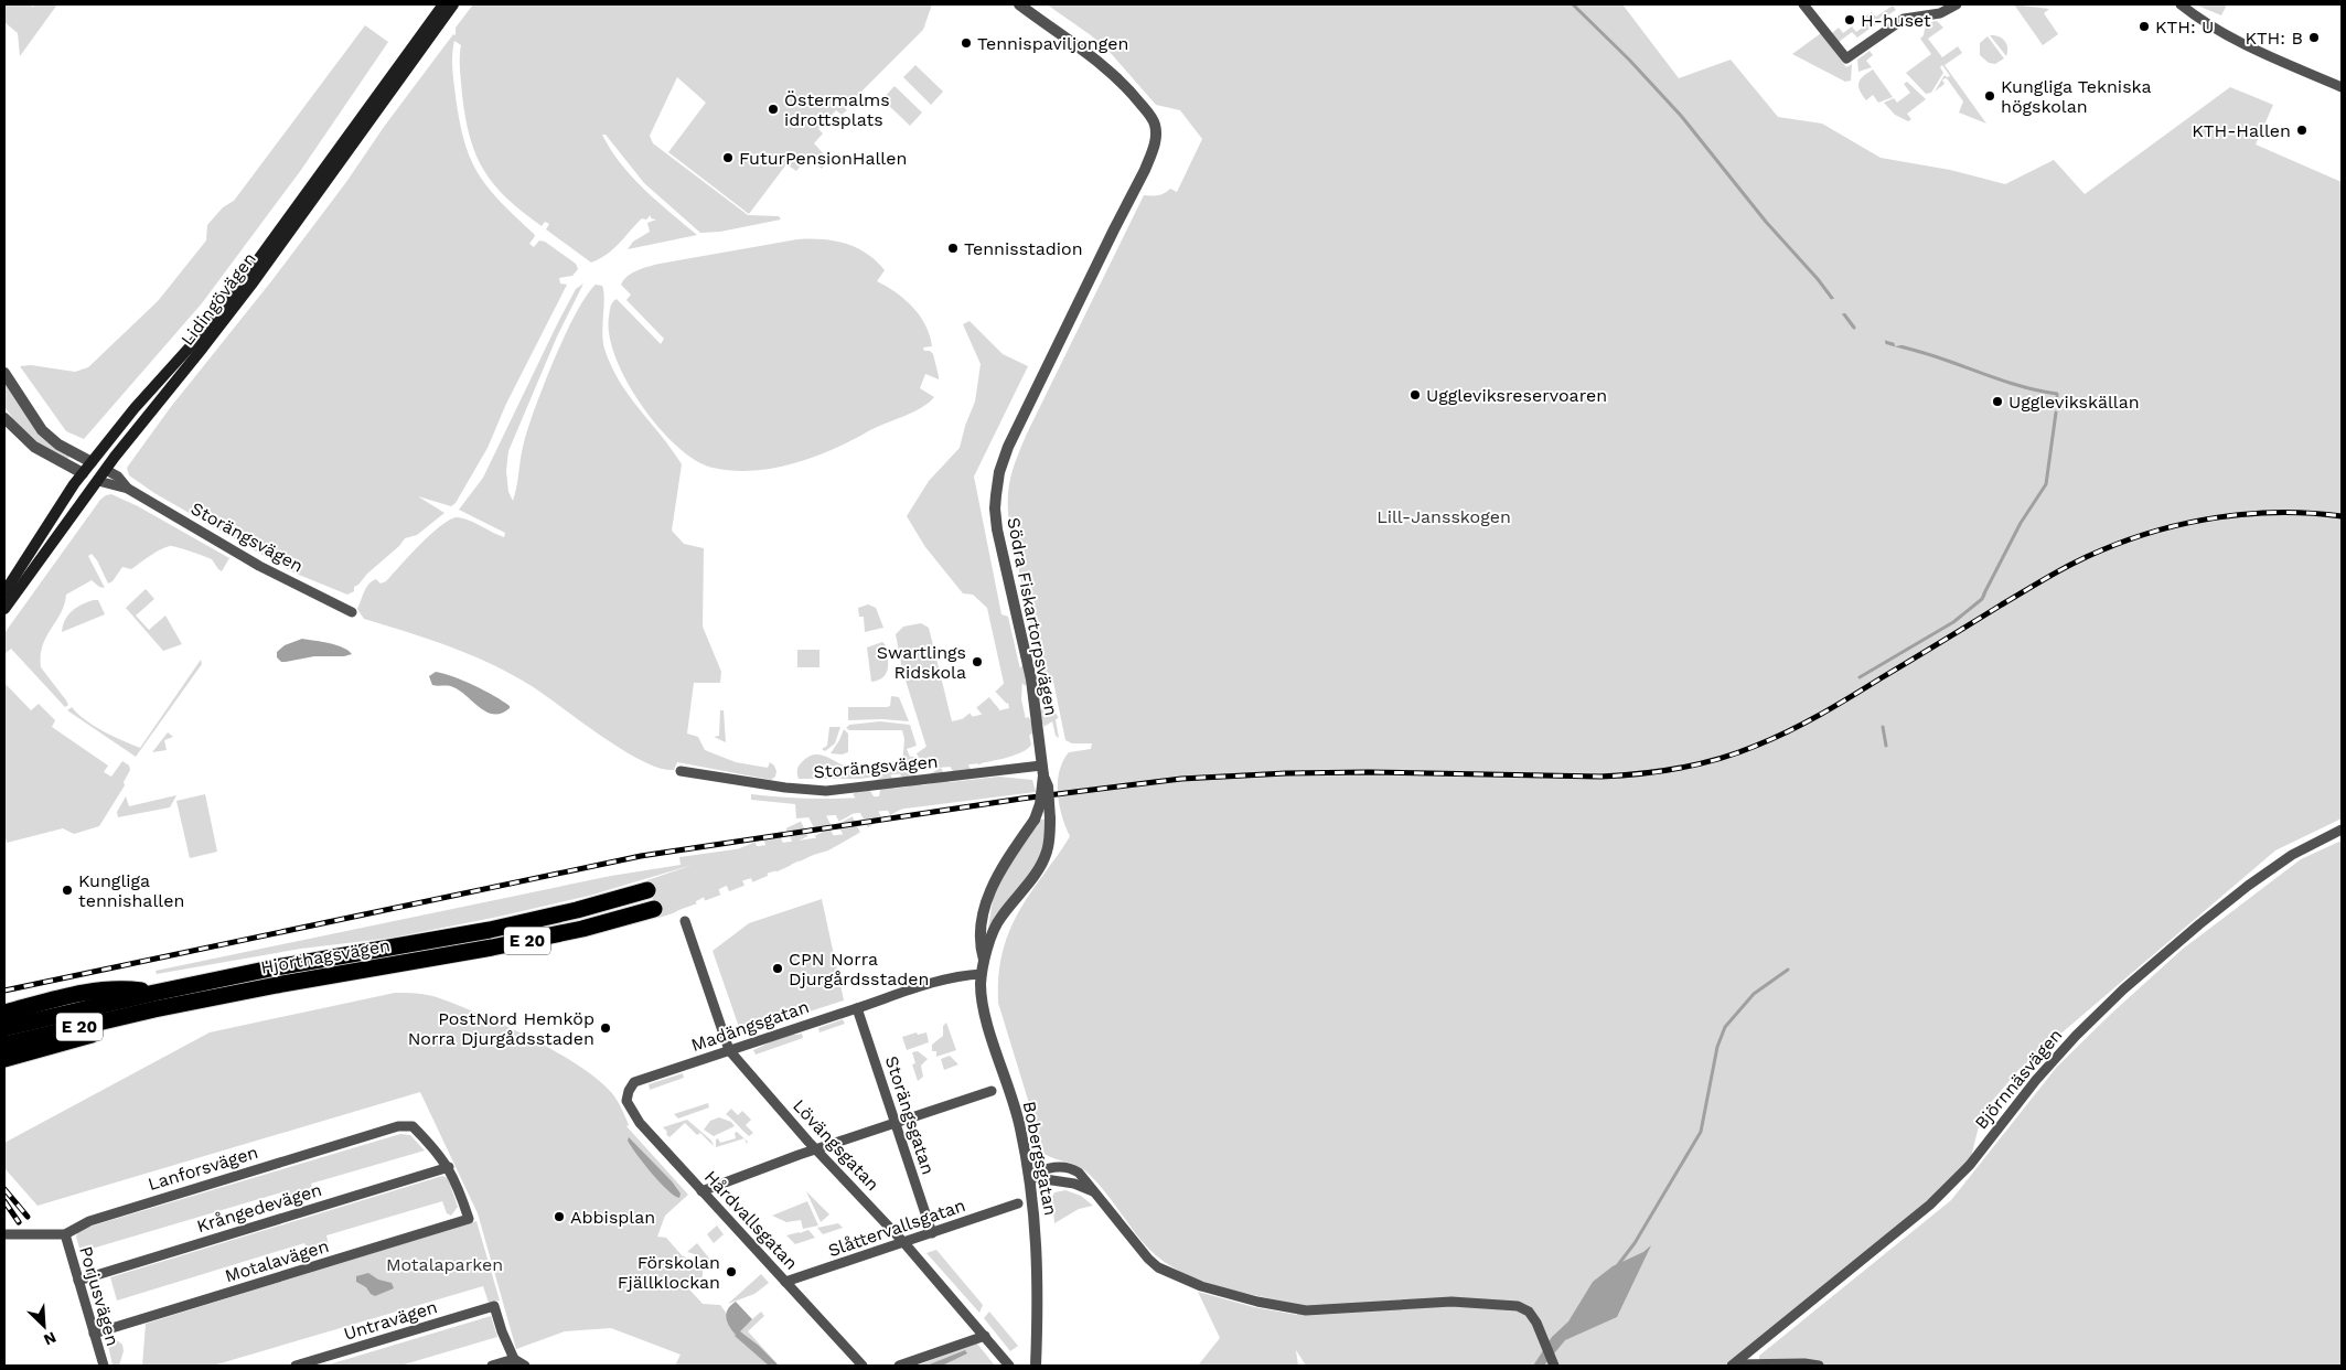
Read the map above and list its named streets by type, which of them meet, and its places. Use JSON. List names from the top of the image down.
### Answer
{
  "streets": {
    "highway": ["E 20", "Hjorthagsvägen"],
    "main road": ["Lidingövägen"],
    "street": [
      "Storängsvägen",
      "Södra Fiskartorpsvägen",
      "Madängsgatan",
      "Björnnäsvägen",
      "Storängsgatan",
      "Lövängsgatan",
      "Bobergsgatan",
      "Lanforsvägen",
      "Krångedevägen",
      "Hårdvallsgatan",
      "Slåttervallsgatan",
      "Motalavägen",
      "Porjusvägen",
      "Untravägen"
    ]
  },
  "crossings": [
    ["Lidingövägen", "Storängsvägen"],
    ["Storängsvägen", "Södra Fiskartorpsvägen"],
    ["Storängsvägen", "Bobergsgatan"],
    ["Södra Fiskartorpsvägen", "Bobergsgatan"],
    ["Madängsgatan", "Storängsgatan"],
    ["Madängsgatan", "Lövängsgatan"],
    ["Madängsgatan", "Bobergsgatan"],
    ["Madängsgatan", "Hårdvallsgatan"],
    ["Storängsgatan", "Slåttervallsgatan"],
    ["Lövängsgatan", "Slåttervallsgatan"],
    ["Lanforsvägen", "Krångedevägen"],
    ["Lanforsvägen", "Motalavägen"],
    ["Lanforsvägen", "Porjusvägen"],
    ["Krångedevägen", "Motalavägen"],
    ["Krångedevägen", "Porjusvägen"],
    ["Hårdvallsgatan", "Slåttervallsgatan"],
    ["Motalavägen", "Porjusvägen"]
  ],
  "parks": ["Lill-Jansskogen", "Motalaparken"],
  "places": [
    "H-huset",
    "KTH: U",
    "KTH: B",
    "Tennispaviljongen",
    "Kungliga Tekniska högskolan",
    "Östermalms idrottsplats",
    "KTH-Hallen",
    "FuturPensionHallen",
    "Tennisstadion",
    "Uggleviksreservoaren",
    "Ugglevikskällan",
    "Swartlings Ridskola",
    "Kungliga tennishallen",
    "CPN Norra Djurgårdsstaden",
    "PostNord Hemköp Norra Djurgådsstaden",
    "Abbisplan",
    "Förskolan Fjällklockan"
  ],
  "north": "bottom right"
}
